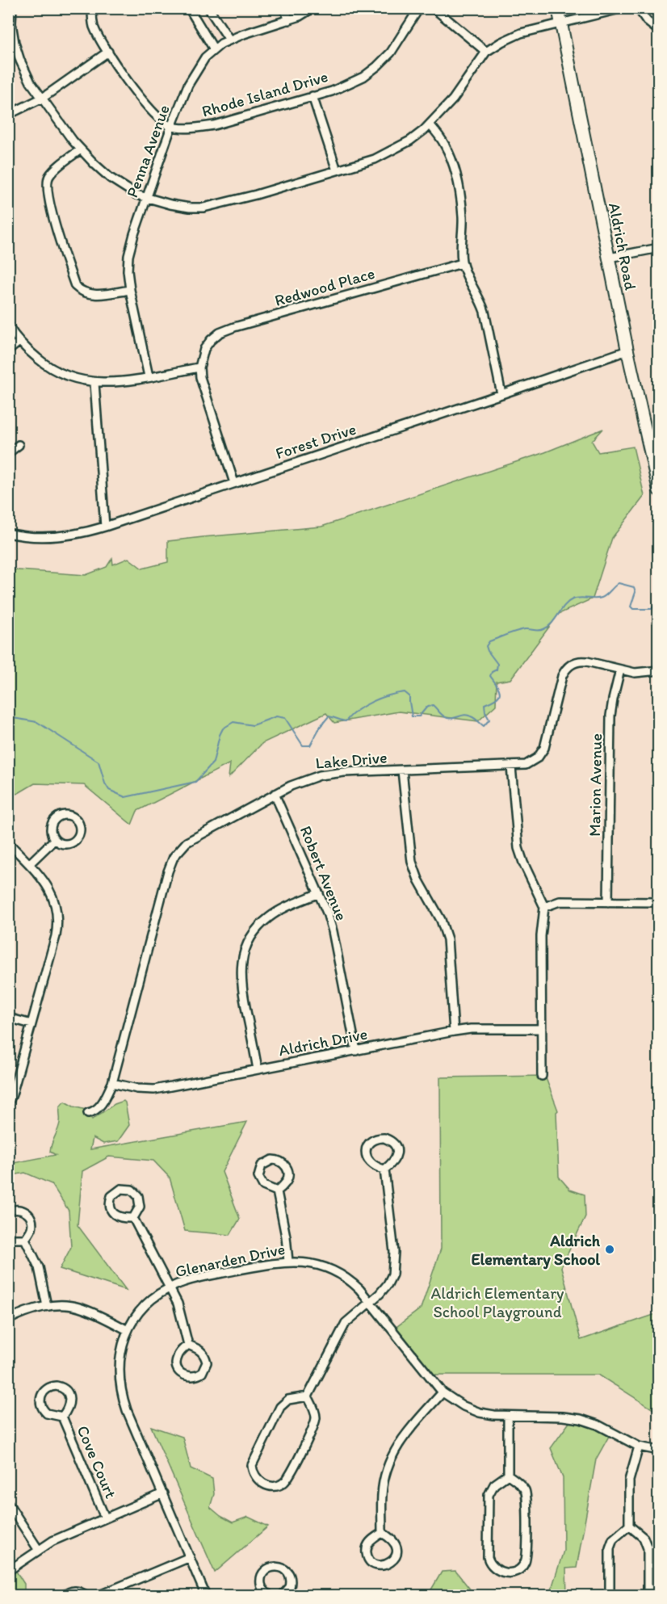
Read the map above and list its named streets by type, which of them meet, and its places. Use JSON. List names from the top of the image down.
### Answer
{
  "streets": {
    "main road": ["Aldrich Road"],
    "street": [
      "Rhode Island Drive",
      "Penna Avenue",
      "Redwood Place",
      "Forest Drive",
      "Lake Drive",
      "Marion Avenue",
      "Robert Avenue",
      "Aldrich Drive",
      "Glenarden Drive",
      "Cove Court"
    ]
  },
  "crossings": [
    ["Rhode Island Drive", "Penna Avenue"],
    ["Aldrich Road", "Forest Drive"],
    ["Lake Drive", "Marion Avenue"],
    ["Lake Drive", "Robert Avenue"],
    ["Lake Drive", "Aldrich Drive"],
    ["Robert Avenue", "Aldrich Drive"]
  ],
  "parks": ["Aldrich Elementary School Playground"],
  "places": ["Aldrich Elementary School"]
}
